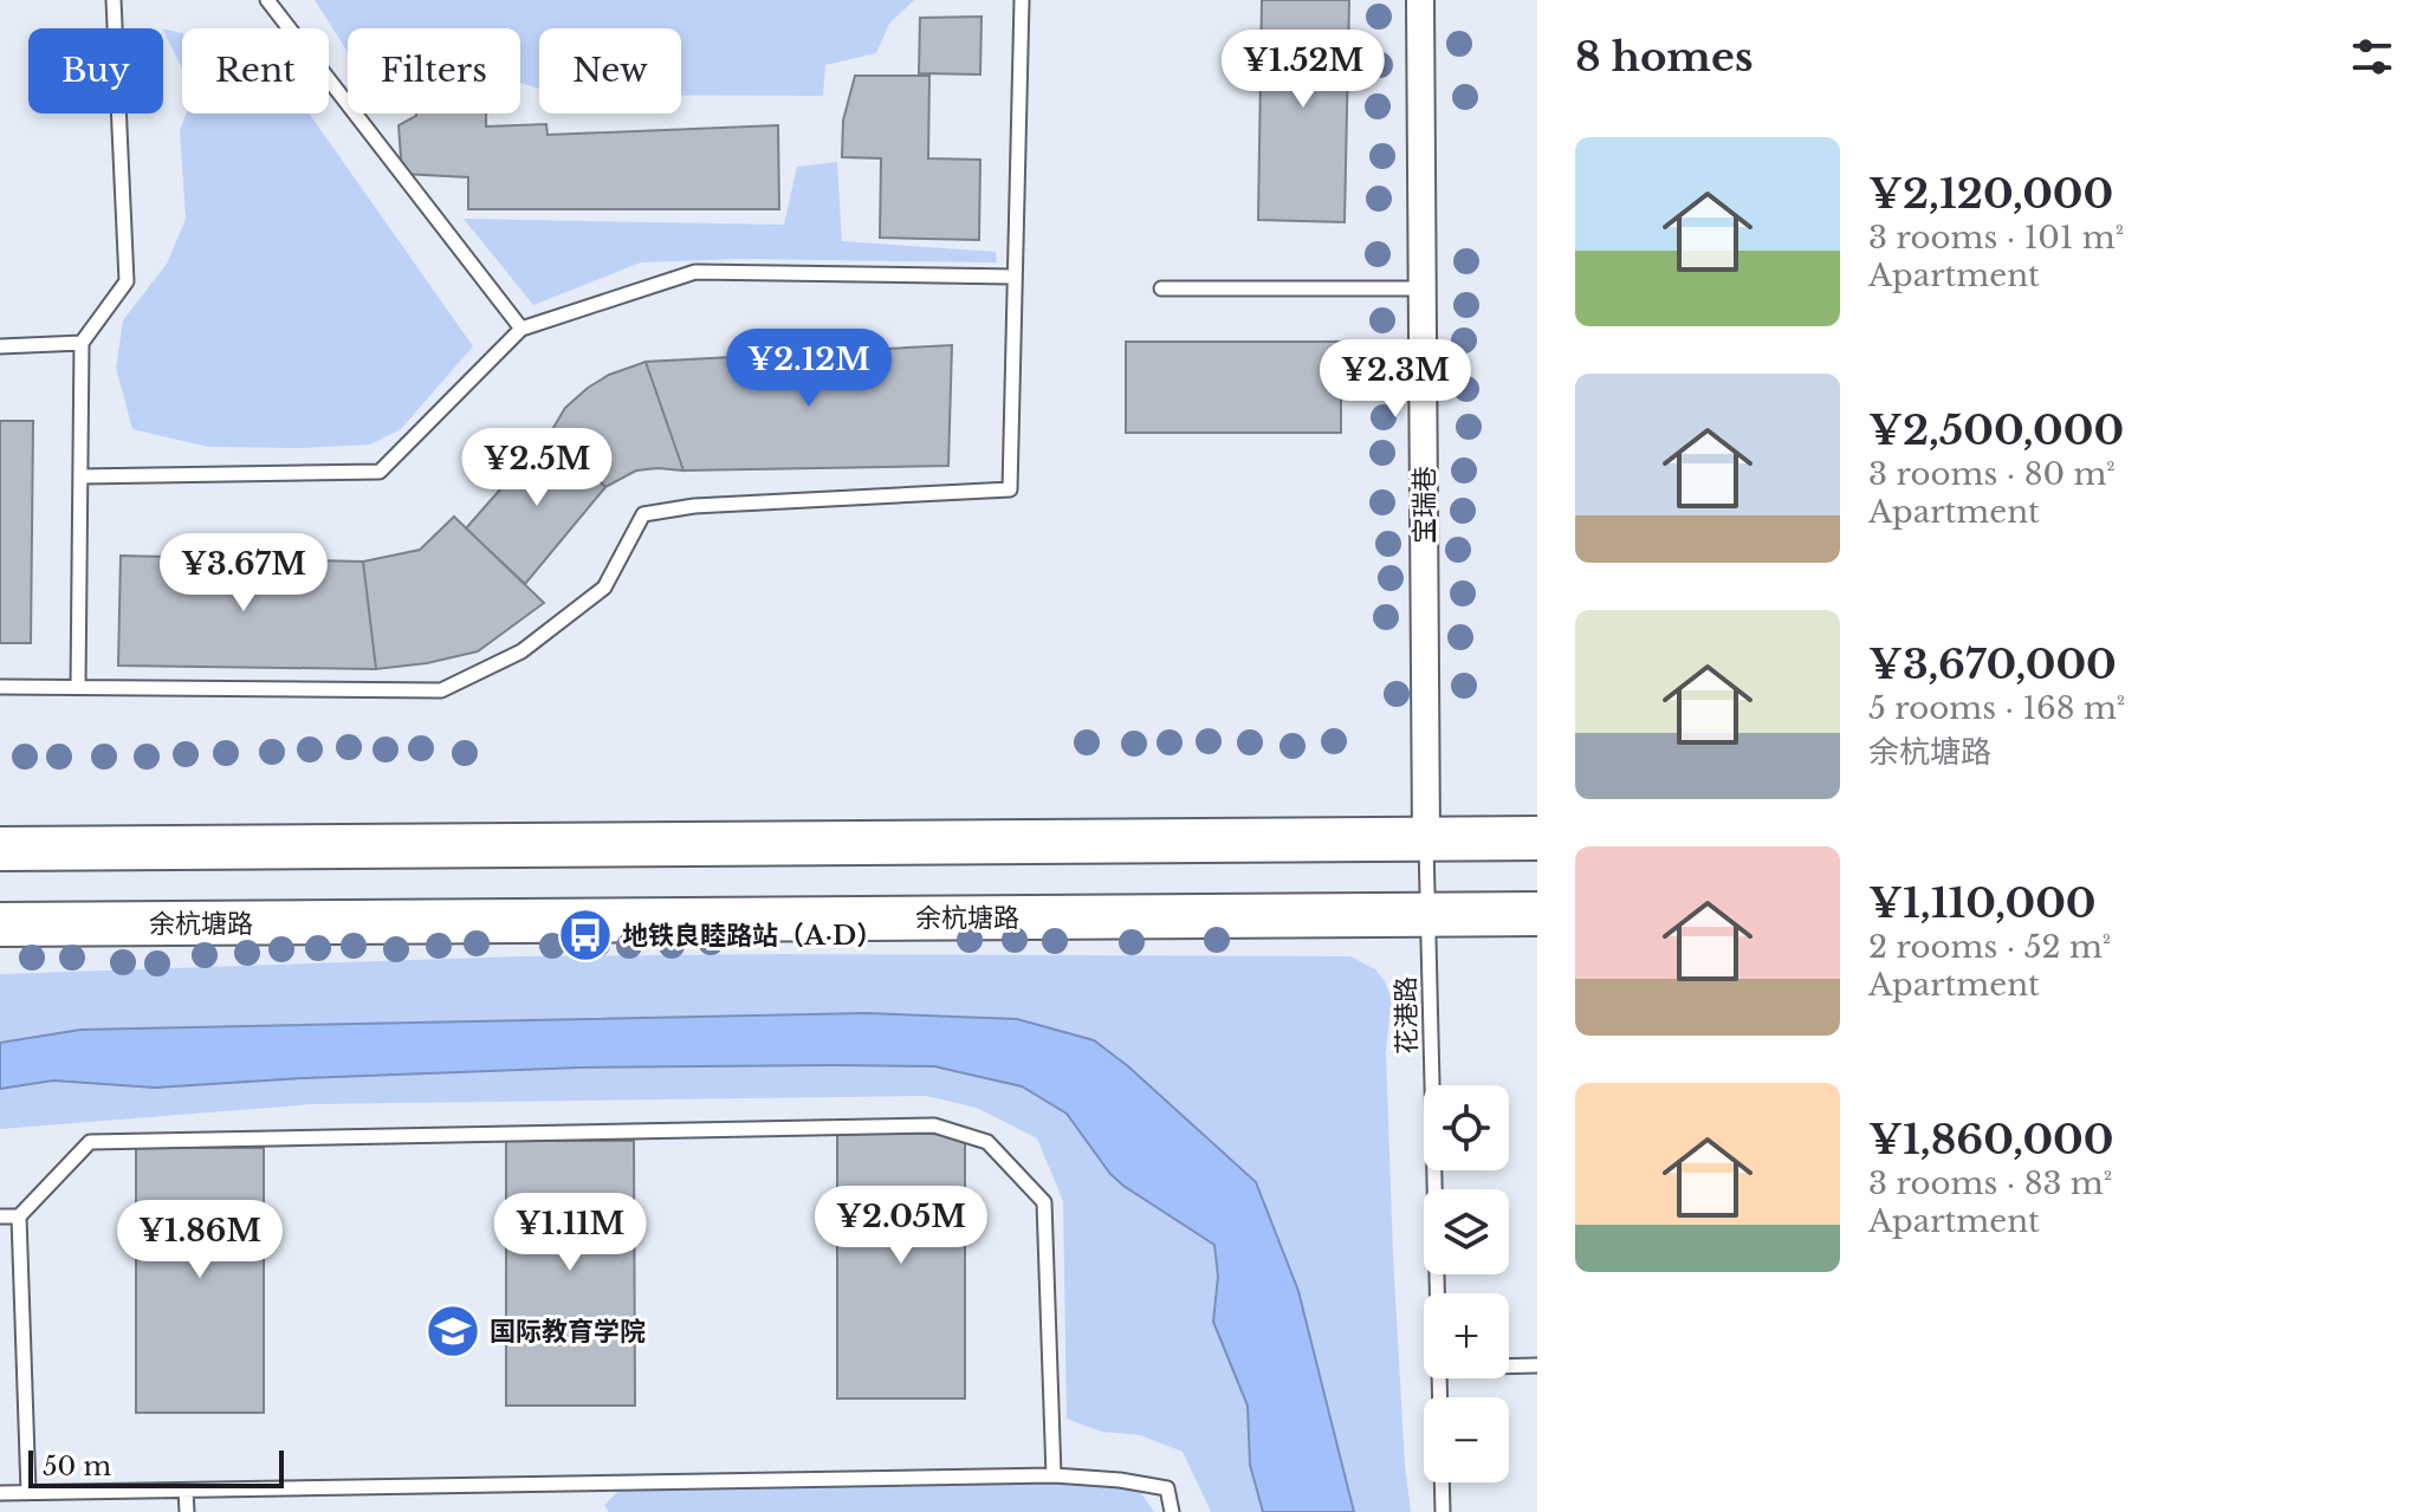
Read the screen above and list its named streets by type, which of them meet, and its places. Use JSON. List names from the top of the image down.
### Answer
{
  "streets": {
    "main road": ["余杭塘路"],
    "street": ["宝瑞巷"],
    "lane": ["花港路"]
  },
  "crossings": [
    ["宝瑞巷", "花港路"],
    ["余杭塘路", "花港路"]
  ],
  "places": {
    "bus stop": ["地铁良睦路站（A·D）"],
    "school or university": ["国际教育学院"]
  },
  "scale_bar": "50 m",
  "page": {
    "heading": "8 homes",
    "chip": [
      "Buy",
      "Rent",
      "Filters",
      "New"
    ],
    "price": [
      "¥1.52M",
      "¥2.12M",
      "¥2.3M",
      "¥2.5M",
      "¥3.67M",
      "¥2.05M",
      "¥1.11M",
      "¥1.86M"
    ],
    "list": [
      {
        "name": "¥2,120,000",
        "note": "3 rooms · 101 m² · Apartment"
      },
      {
        "name": "¥2,500,000",
        "note": "3 rooms · 80 m² · Apartment"
      },
      {
        "name": "¥3,670,000",
        "note": "5 rooms · 168 m² · 余杭塘路"
      },
      {
        "name": "¥1,110,000",
        "note": "2 rooms · 52 m² · Apartment"
      },
      {
        "name": "¥1,860,000",
        "note": "3 rooms · 83 m² · Apartment"
      }
    ],
    "map_buttons": ["+", "−"],
    "scale": "50 m"
  }
}
